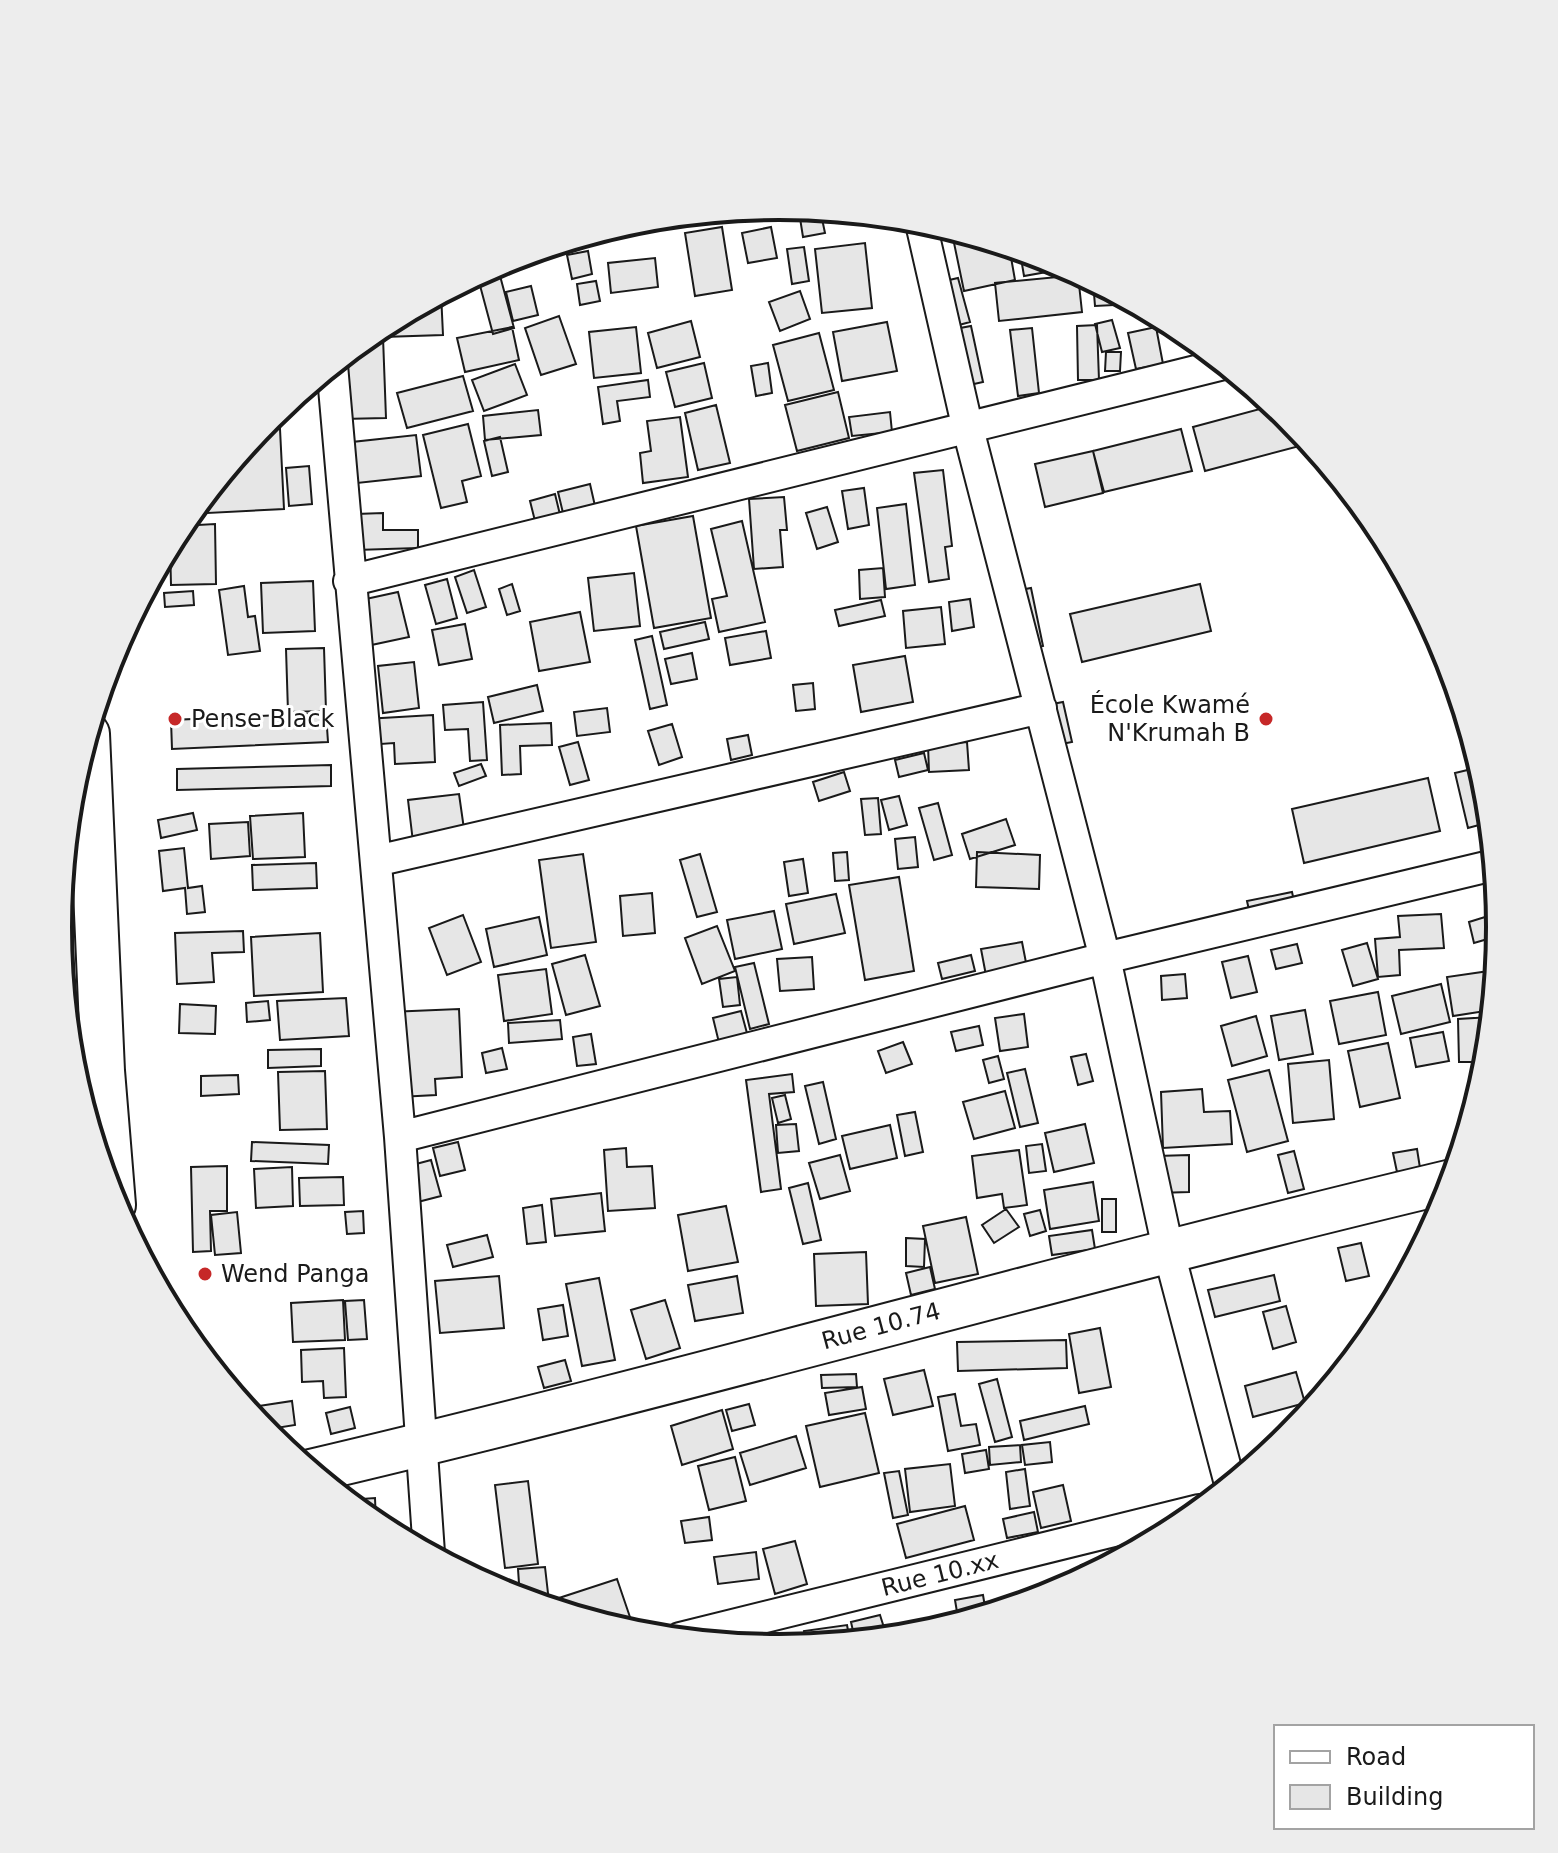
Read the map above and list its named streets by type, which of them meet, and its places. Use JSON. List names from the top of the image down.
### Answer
{
  "streets": {
    "main road": ["Rue 10.74"],
    "street": ["Rue 10.xx"]
  },
  "places": ["Pense Black", "École Kwamé N'Krumah B", "Wend Panga"],
  "legend": ["Road", "Building"]
}
